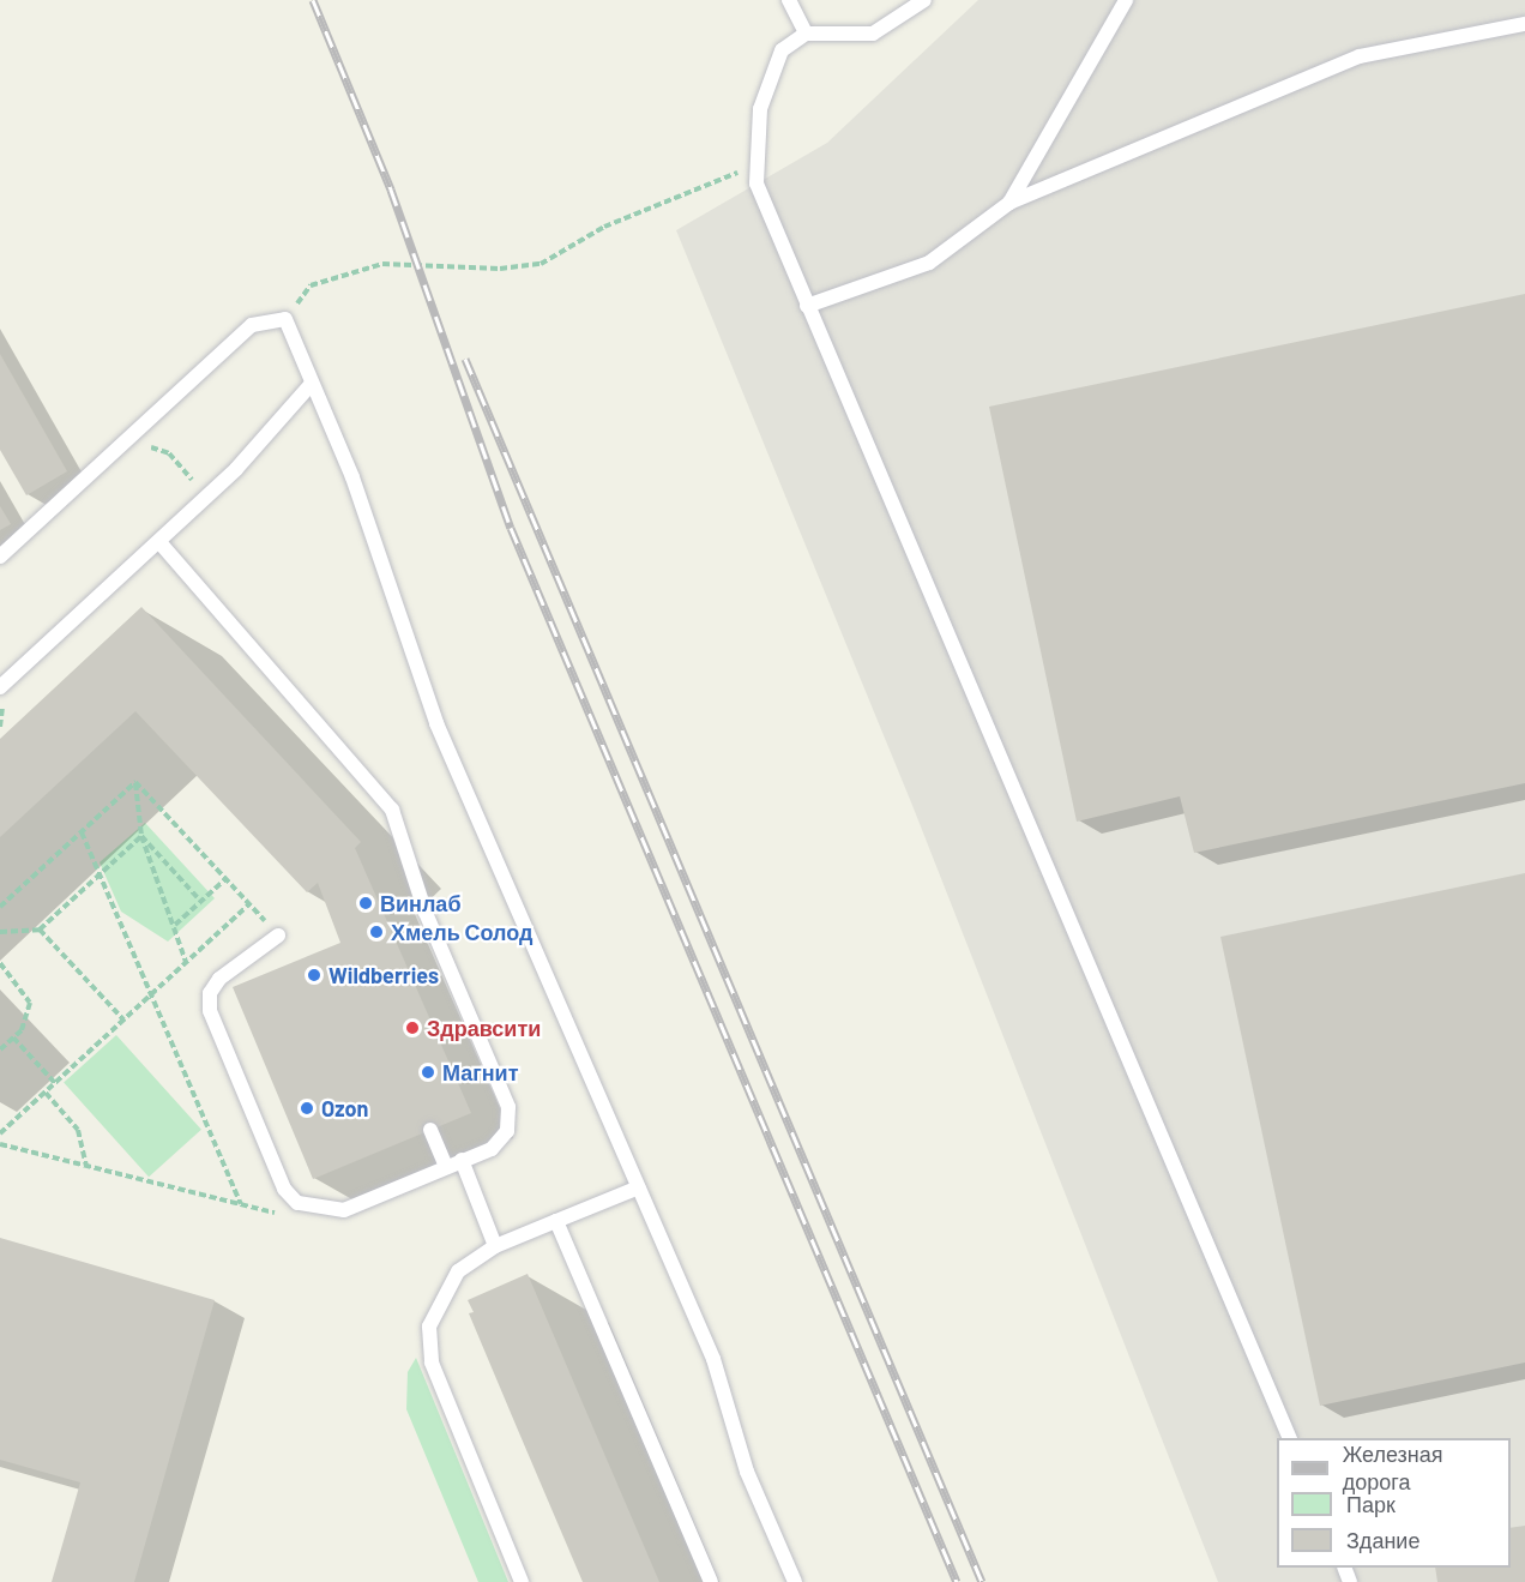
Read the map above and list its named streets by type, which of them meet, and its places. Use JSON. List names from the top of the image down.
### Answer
{
  "places": [
    "Винлаб",
    "Хмель Солод",
    "Wildberries",
    "Здравсити",
    "Магнит",
    "Ozon"
  ],
  "legend": ["Железная дорога", "Парк", "Здание"]
}
